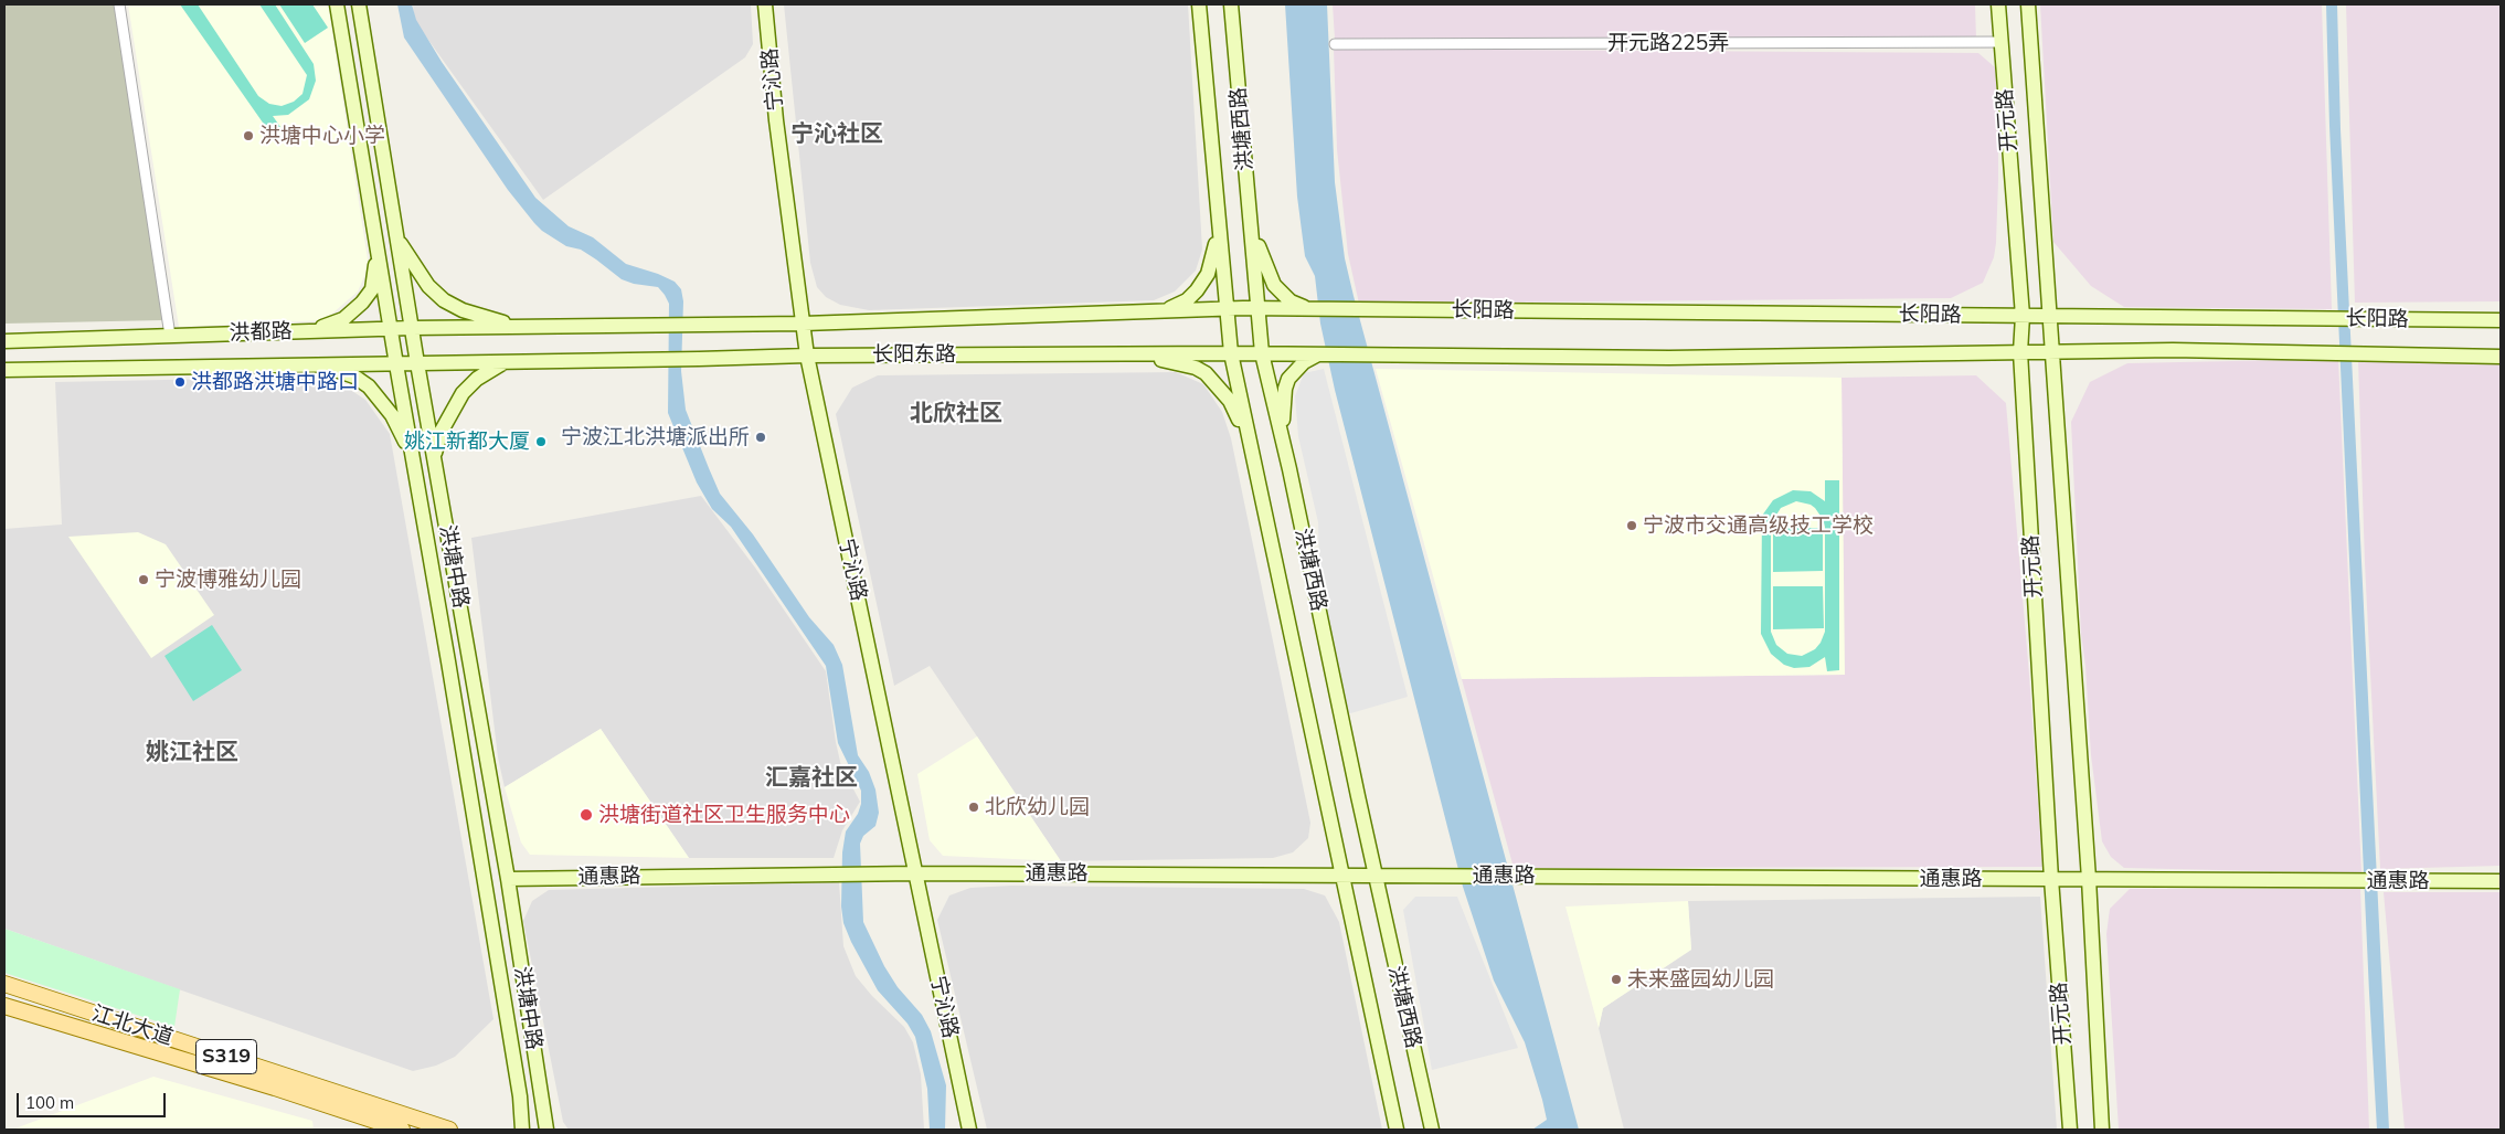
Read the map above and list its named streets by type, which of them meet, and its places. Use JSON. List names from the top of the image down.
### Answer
{
  "streets": {
    "main road": [
      "宁沁路",
      "开元路",
      "洪塘西路",
      "长阳路",
      "洪都路",
      "长阳东路",
      "洪塘中路",
      "通惠路",
      "江北大道",
      "S319"
    ],
    "street": ["开元路225弄"]
  },
  "crossings": [
    ["开元路225弄", "开元路"],
    ["宁沁路", "长阳东路"],
    ["宁沁路", "通惠路"],
    ["开元路", "长阳路"],
    ["开元路", "通惠路"],
    ["洪塘西路", "长阳东路"],
    ["洪塘西路", "通惠路"],
    ["长阳路", "长阳东路"],
    ["洪都路", "长阳东路"],
    ["洪都路", "洪塘中路"],
    ["洪塘中路", "通惠路"]
  ],
  "districts": [
    "宁沁社区",
    "北欣社区",
    "姚江社区",
    "汇嘉社区"
  ],
  "places": [
    "洪塘中心小学",
    "洪都路洪塘中路口",
    "宁波江北洪塘派出所",
    "姚江新都大厦",
    "宁波市交通高级技工学校",
    "宁波博雅幼儿园",
    "北欣幼儿园",
    "洪塘街道社区卫生服务中心",
    "未来盛园幼儿园"
  ],
  "scale_bar": "100 m"
}
